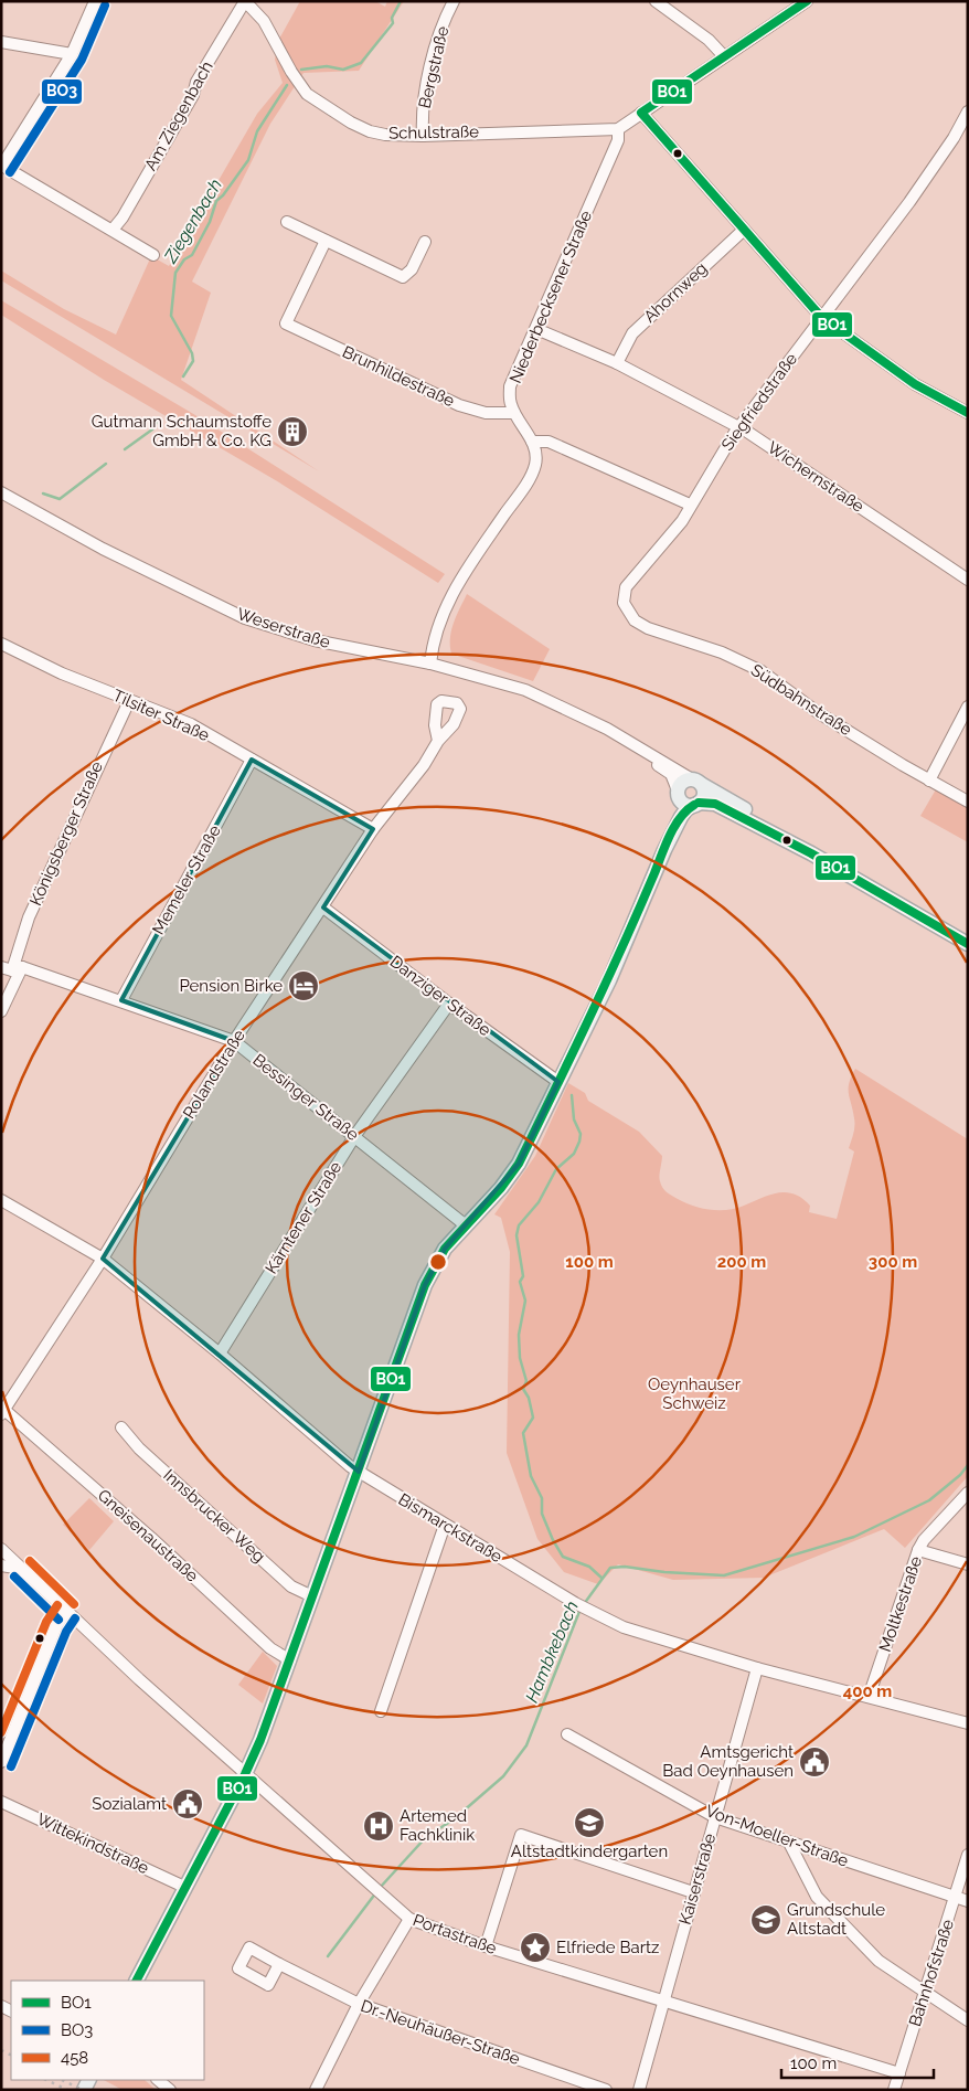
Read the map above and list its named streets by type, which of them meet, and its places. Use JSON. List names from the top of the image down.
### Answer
{
  "streets": {
    "main road": ["Weserstraße"],
    "street": [
      "Bergstraße",
      "Am Ziegenbach",
      "Schulstraße",
      "Ahornweg",
      "Niederbecksener Straße",
      "Brunhildestraße",
      "Siegfriedstraße",
      "Wichernstraße",
      "Südbahnstraße",
      "Tilsiter Straße",
      "Königsberger Straße",
      "Memeler Straße",
      "Danziger Straße",
      "Rolandstraße",
      "Bessinger Straße",
      "Kärntener Straße",
      "Innsbrucker Weg",
      "Bismarckstraße",
      "Gneisenaustraße",
      "Moltkestraße",
      "Von-Moeller-Straße",
      "Wittekindstraße",
      "Kaiserstraße",
      "Portastraße",
      "Bahnhofstraße",
      "Dr.-Neuhäußer-Straße"
    ]
  },
  "crossings": [
    ["Bergstraße", "Schulstraße"],
    ["Am Ziegenbach", "Schulstraße"],
    ["Schulstraße", "Niederbecksener Straße"],
    ["Ahornweg", "Wichernstraße"],
    ["Niederbecksener Straße", "Brunhildestraße"],
    ["Niederbecksener Straße", "Wichernstraße"],
    ["Niederbecksener Straße", "Weserstraße"],
    ["Siegfriedstraße", "Wichernstraße"],
    ["Siegfriedstraße", "Südbahnstraße"],
    ["Tilsiter Straße", "Königsberger Straße"],
    ["Tilsiter Straße", "Memeler Straße"],
    ["Tilsiter Straße", "Rolandstraße"],
    ["Königsberger Straße", "Bessinger Straße"],
    ["Memeler Straße", "Bessinger Straße"],
    ["Danziger Straße", "Rolandstraße"],
    ["Danziger Straße", "Kärntener Straße"],
    ["Rolandstraße", "Bessinger Straße"],
    ["Rolandstraße", "Bismarckstraße"],
    ["Rolandstraße", "Gneisenaustraße"],
    ["Bessinger Straße", "Kärntener Straße"],
    ["Kärntener Straße", "Bismarckstraße"],
    ["Bismarckstraße", "Moltkestraße"],
    ["Bismarckstraße", "Kaiserstraße"],
    ["Von-Moeller-Straße", "Kaiserstraße"],
    ["Von-Moeller-Straße", "Bahnhofstraße"],
    ["Kaiserstraße", "Portastraße"],
    ["Portastraße", "Bahnhofstraße"]
  ],
  "water": ["Ziegenbach", "Hambkebach"],
  "parks": ["Oeynhauser Schweiz"],
  "places": {
    "building": ["Gutmann Schaumstoffe GmbH & Co. KG"],
    "hotel": ["Pension Birke"],
    "public building": ["Amtsgericht Bad Oeynhausen", "Sozialamt"],
    "school or university": ["Altstadtkindergarten", "Grundschule Altstadt"],
    "hospital": ["Artemed Fachklinik"],
    "place": ["Elfriede Bartz"]
  },
  "lines": ["transit line BO1", "transit line BO3", "transit line 458"],
  "legend": ["BO1", "BO3", "458"],
  "scale_bar": "100 m",
  "rings": [
    "100 m",
    "200 m",
    "300 m",
    "400 m"
  ]
}
